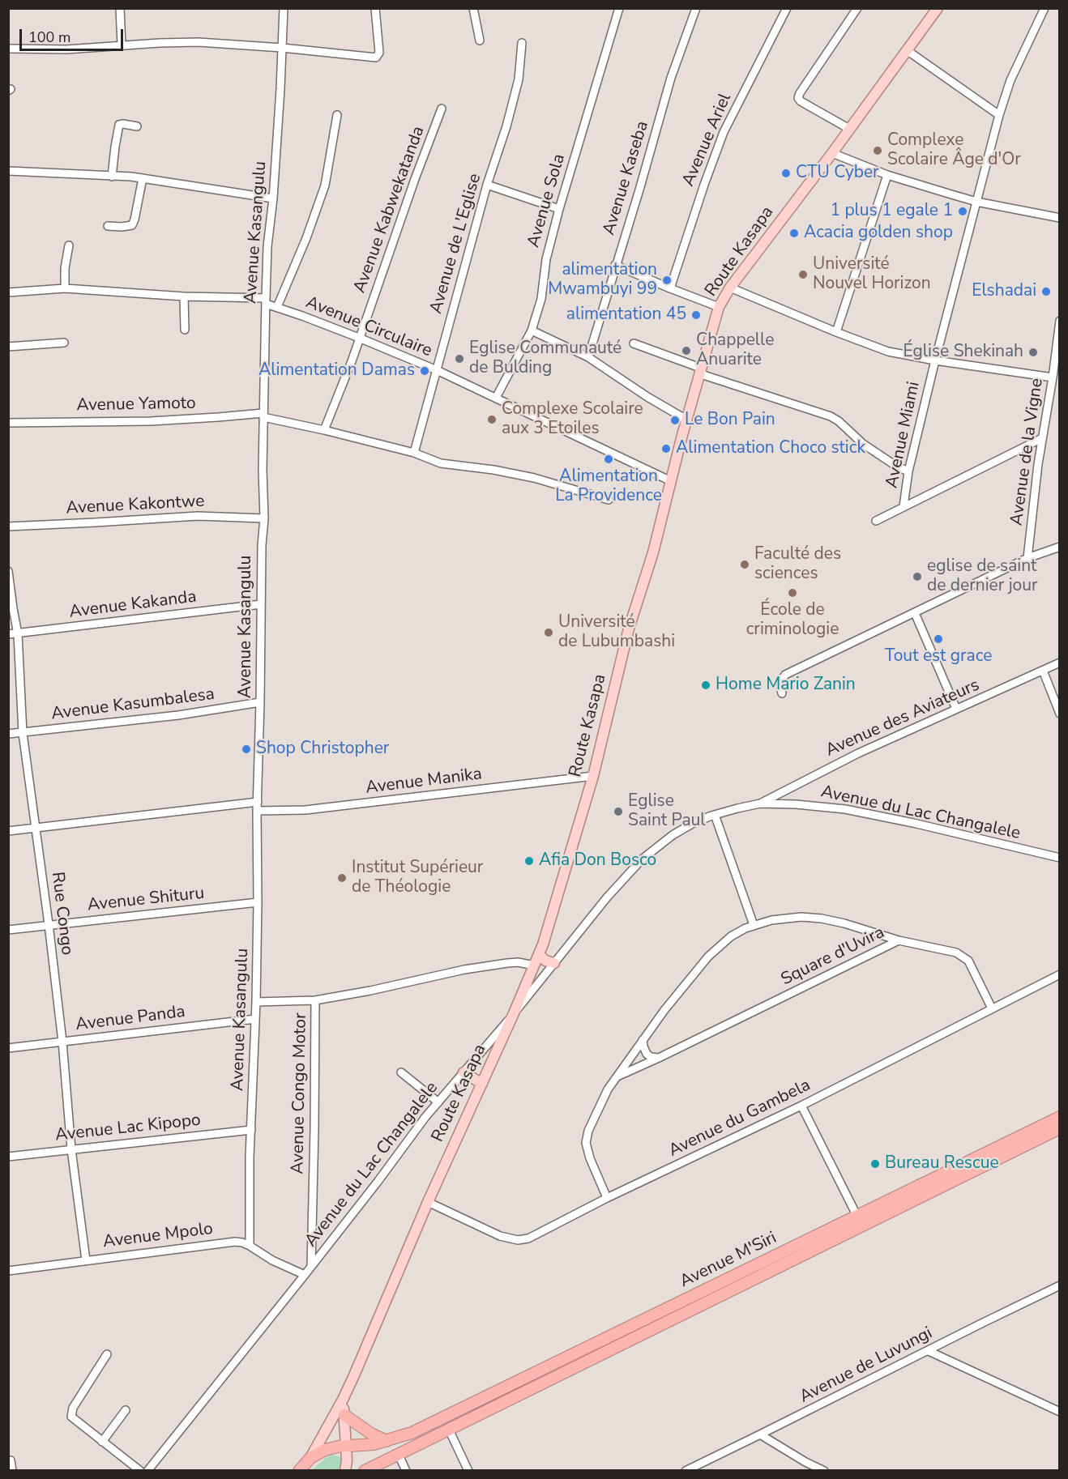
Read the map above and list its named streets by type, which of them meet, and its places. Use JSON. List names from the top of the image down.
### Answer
{
  "streets": {
    "highway": ["Avenue M'Siri"],
    "main road": ["Route Kasapa"],
    "street": [
      "Avenue Ariel",
      "Avenue Kaseba",
      "Avenue Sola",
      "Avenue Kabwekatanda",
      "Avenue Kasangulu",
      "Avenue de L'Eglise",
      "Avenue Circulaire",
      "Avenue Yamoto",
      "Avenue Miami",
      "Avenue de la Vigne",
      "Avenue Kakontwe",
      "Avenue Kakanda",
      "Avenue Kasumbalesa",
      "Avenue des Aviateurs",
      "Avenue Manika",
      "Avenue du Lac Changalele",
      "Avenue Shituru",
      "Rue Congo",
      "Square d'Uvira",
      "Avenue Panda",
      "Avenue Congo Motor",
      "Avenue du Gambela",
      "Avenue Lac Kipopo",
      "Avenue Mpolo",
      "Avenue de Luvungi"
    ]
  },
  "crossings": [
    ["Avenue Sola", "Avenue Circulaire"],
    ["Avenue Kabwekatanda", "Avenue Circulaire"],
    ["Avenue Kabwekatanda", "Avenue Yamoto"],
    ["Avenue Kasangulu", "Avenue Circulaire"],
    ["Avenue Kasangulu", "Avenue Yamoto"],
    ["Avenue Kasangulu", "Avenue Kakontwe"],
    ["Avenue Kasangulu", "Avenue Kakanda"],
    ["Avenue Kasangulu", "Avenue Kasumbalesa"],
    ["Avenue Kasangulu", "Avenue Manika"],
    ["Avenue Kasangulu", "Avenue Shituru"],
    ["Avenue Kasangulu", "Avenue Panda"],
    ["Avenue Kasangulu", "Avenue Lac Kipopo"],
    ["Avenue Kasangulu", "Avenue Mpolo"],
    ["Avenue de L'Eglise", "Avenue Circulaire"],
    ["Avenue de L'Eglise", "Avenue Yamoto"],
    ["Route Kasapa", "Avenue Circulaire"],
    ["Route Kasapa", "Avenue Manika"],
    ["Route Kasapa", "Avenue du Lac Changalele"],
    ["Route Kasapa", "Avenue Congo Motor"],
    ["Route Kasapa", "Avenue du Gambela"],
    ["Route Kasapa", "Avenue M'Siri"],
    ["Avenue Kakanda", "Rue Congo"],
    ["Avenue Kasumbalesa", "Rue Congo"],
    ["Avenue des Aviateurs", "Avenue du Lac Changalele"],
    ["Avenue du Lac Changalele", "Avenue Congo Motor"],
    ["Avenue du Lac Changalele", "Avenue Mpolo"],
    ["Avenue Shituru", "Rue Congo"],
    ["Rue Congo", "Avenue Panda"],
    ["Rue Congo", "Avenue Lac Kipopo"],
    ["Rue Congo", "Avenue Mpolo"]
  ],
  "places": [
    "Complexe Scolaire Âge d'Or",
    "CTU Cyber",
    "1 plus 1 egale 1",
    "Acacia golden shop",
    "Université Nouvel Horizon",
    "alimentation Mwambuyi 99",
    "Elshadai",
    "alimentation 45",
    "Chappelle Anuarite",
    "Église Shekinah",
    "Eglise Communauté de Bulding",
    "Alimentation Damas",
    "Complexe Scolaire aux 3 Etoiles",
    "Le Bon Pain",
    "Alimentation Choco stick",
    "Alimentation La Providence",
    "Faculté des sciences",
    "eglise de saint de dernier jour",
    "École de criminologie",
    "Université de Lubumbashi",
    "Tout est grace",
    "Home Mario Zanin",
    "Shop Christopher",
    "Eglise Saint Paul",
    "Afia Don Bosco",
    "Institut Supérieur de Théologie",
    "Bureau Rescue"
  ],
  "scale_bar": "100 m"
}
